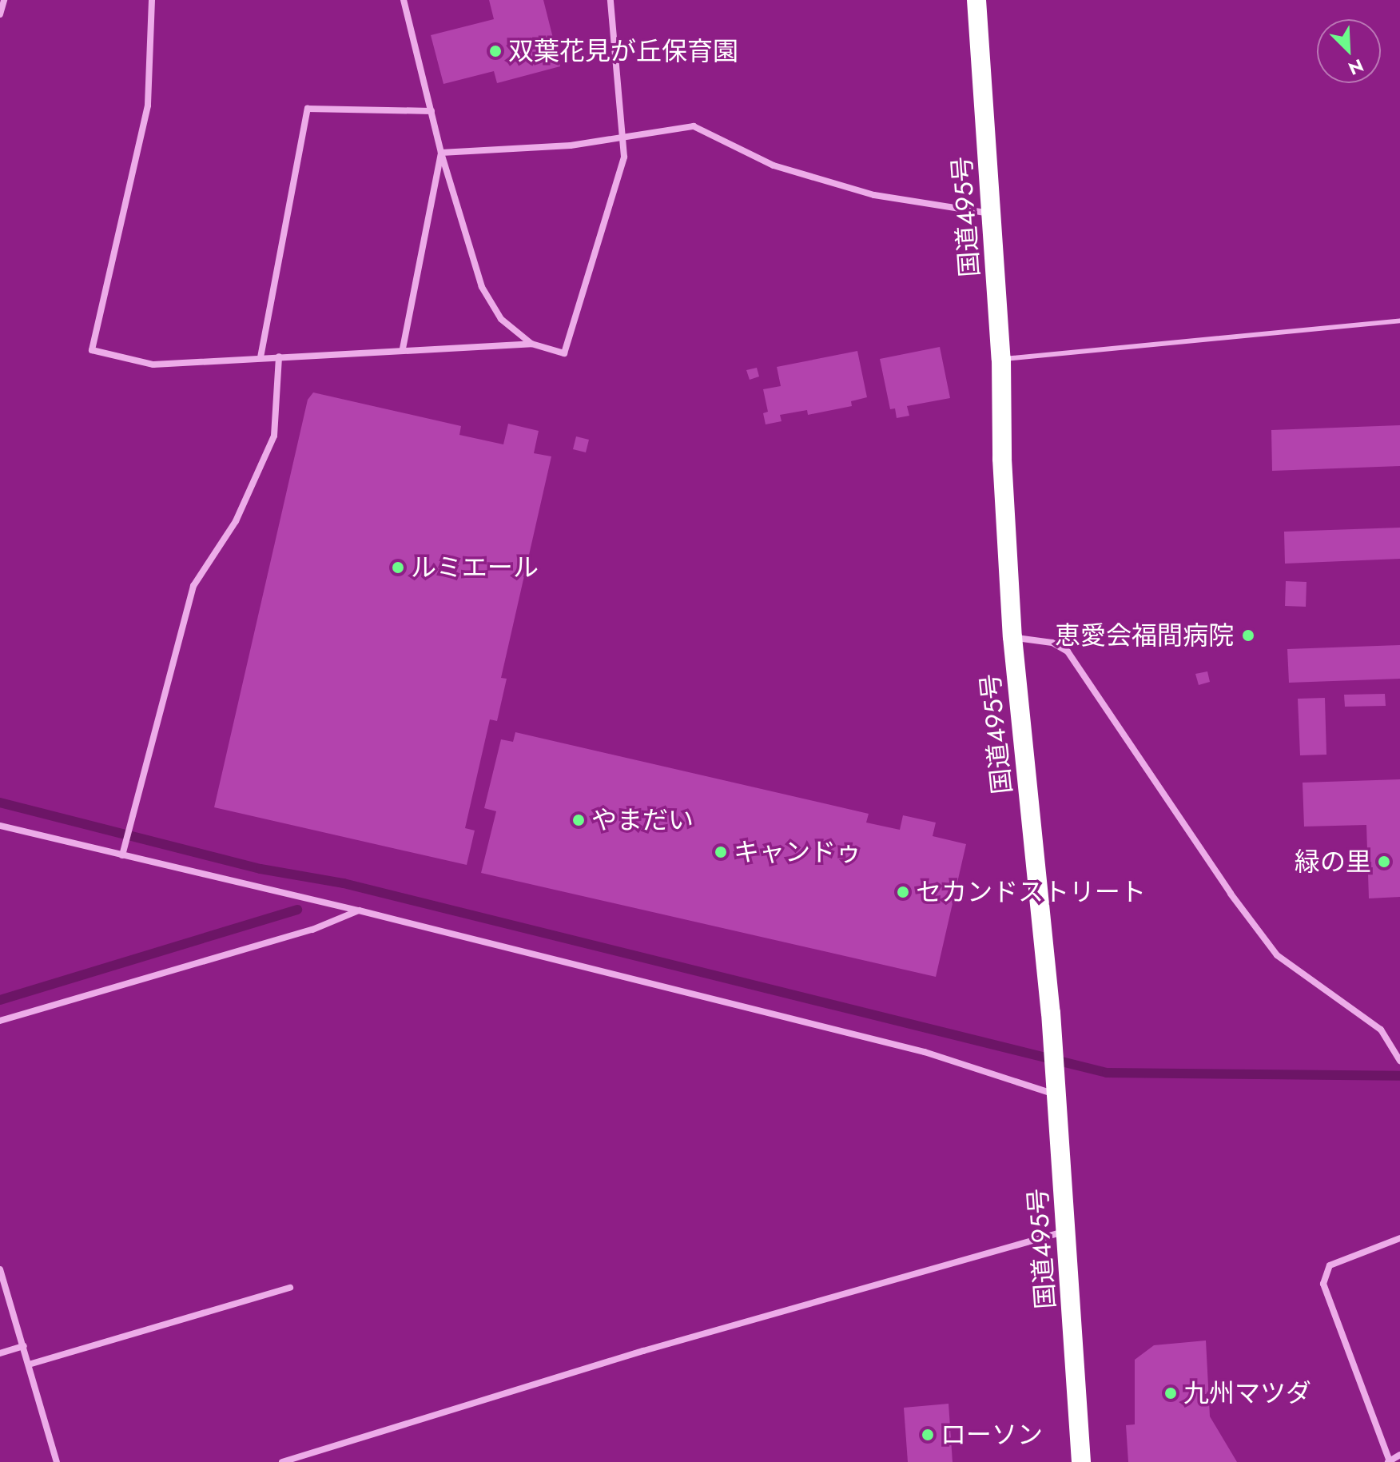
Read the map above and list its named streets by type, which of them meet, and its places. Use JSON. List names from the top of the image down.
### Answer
{
  "streets": {
    "highway": ["国道495号"]
  },
  "places": [
    "双葉花見が丘保育園",
    "ルミエール",
    "恵愛会福間病院",
    "やまだい",
    "キャンドゥ",
    "緑の里",
    "セカンドストリート",
    "九州マツダ",
    "ローソン"
  ],
  "north": "bottom right"
}
